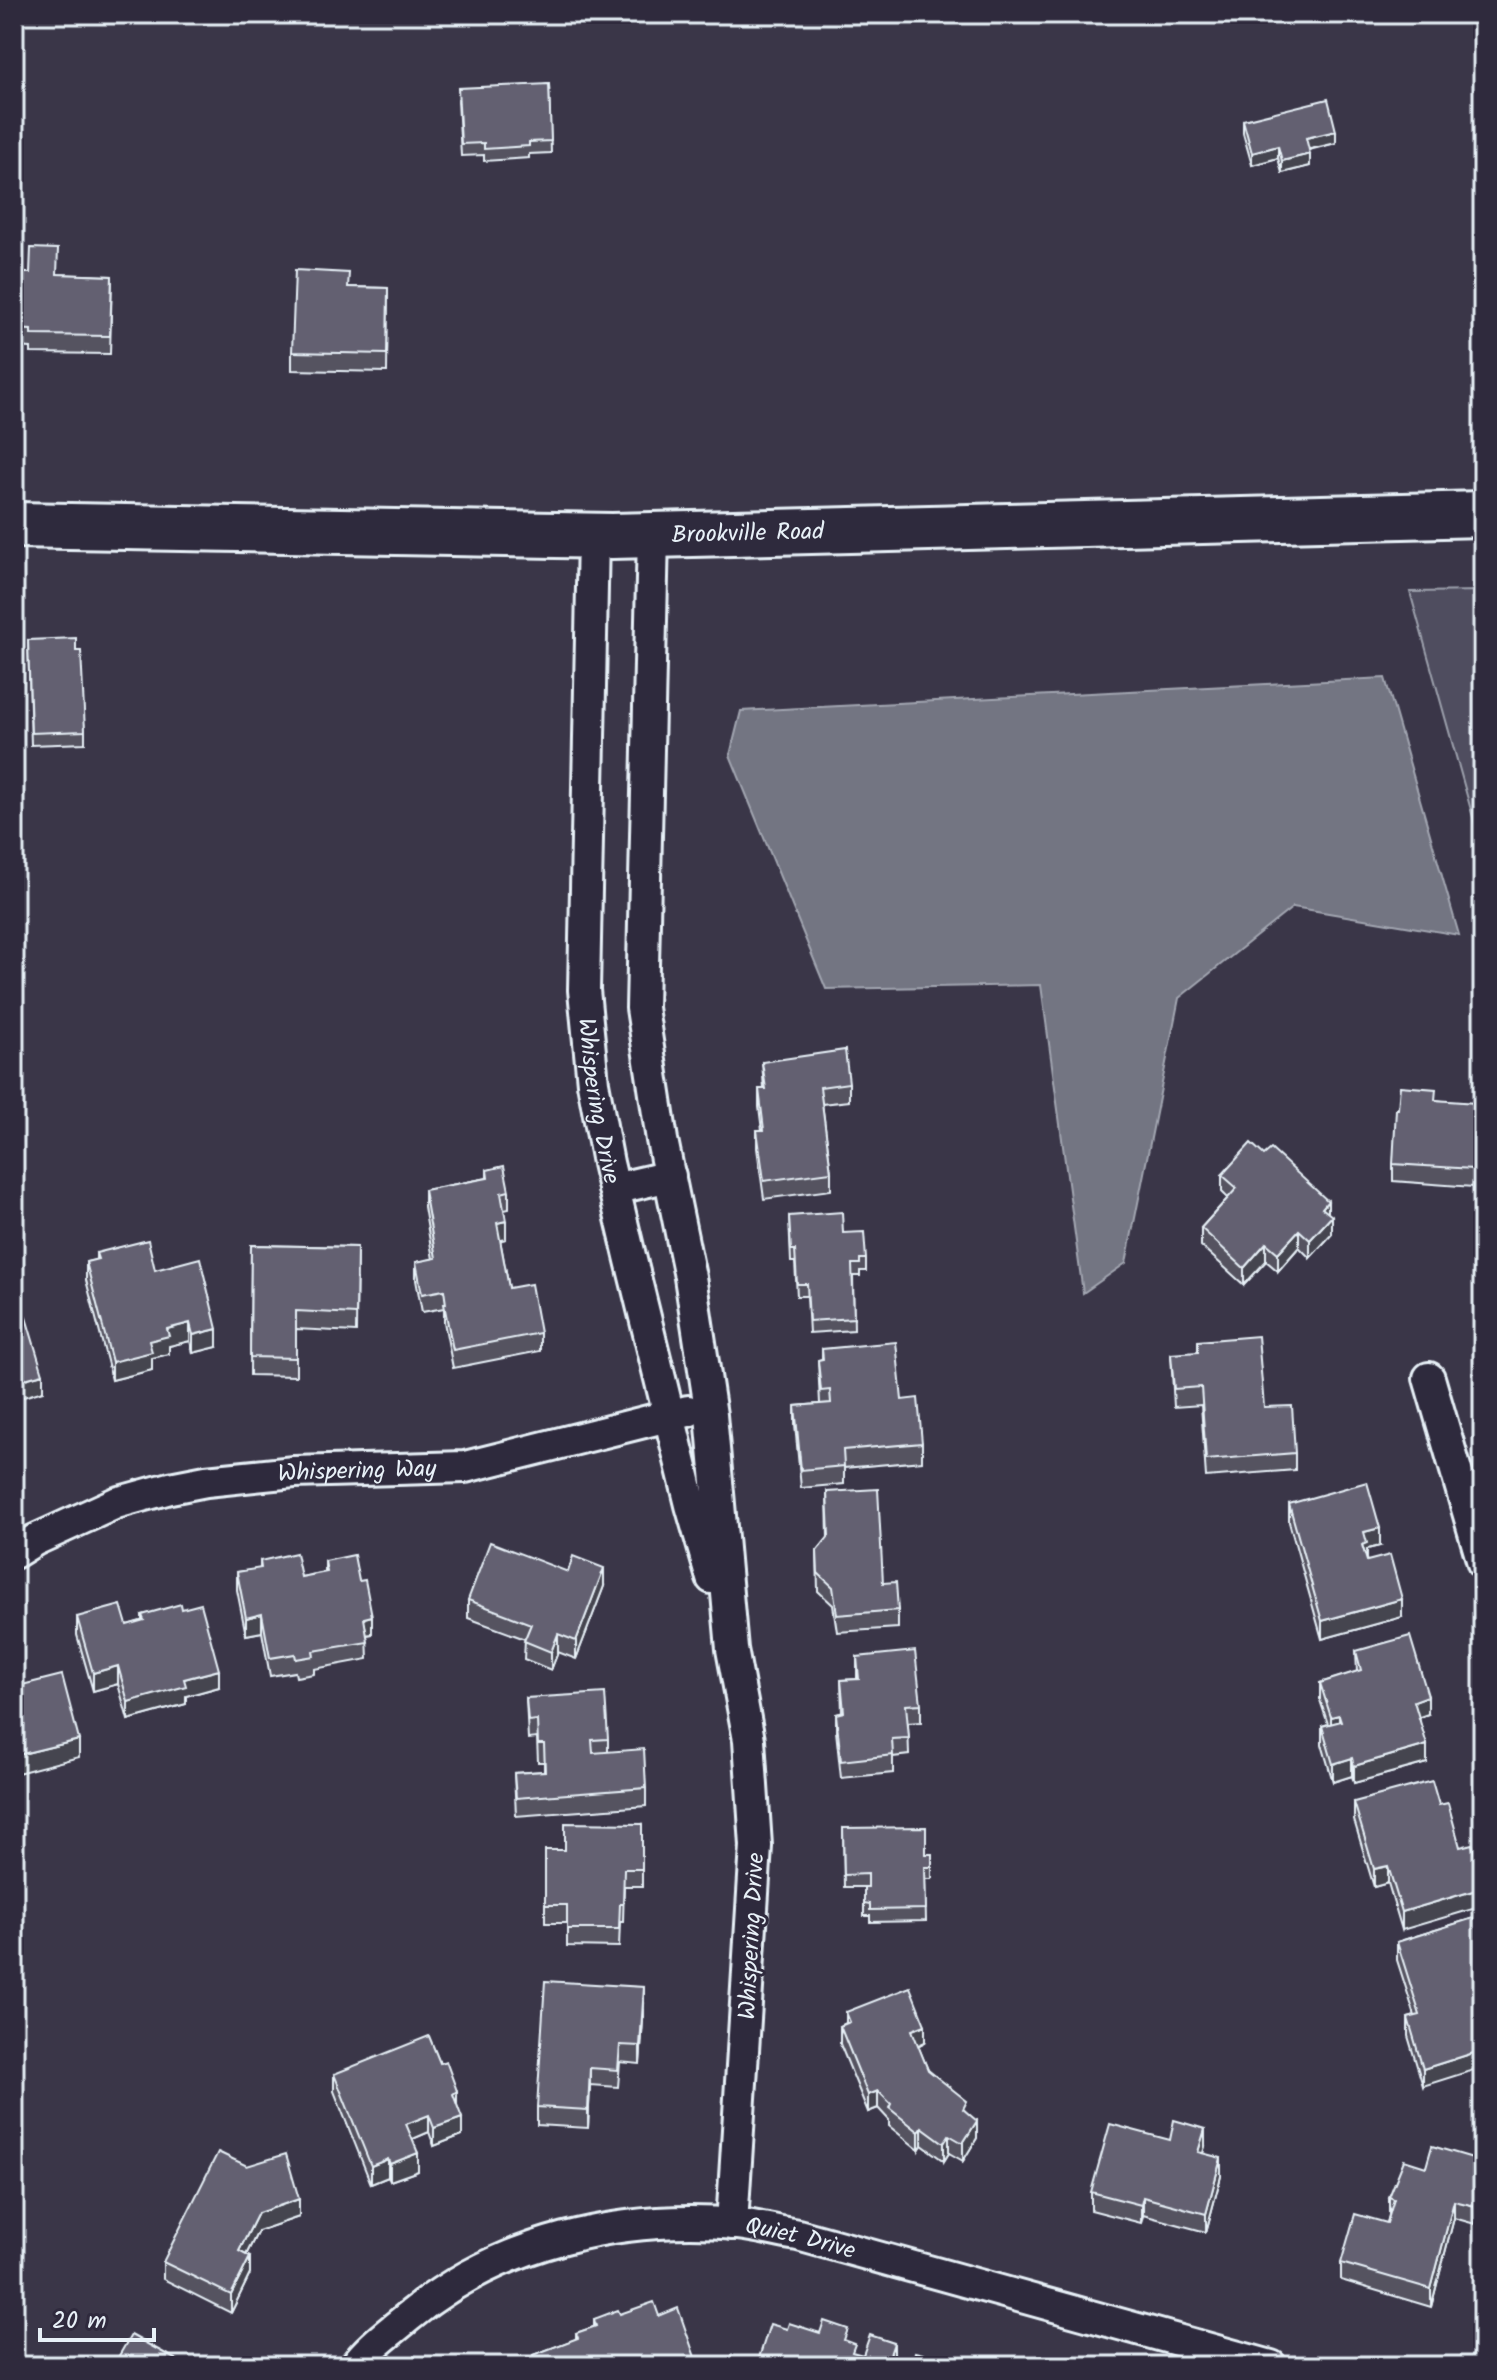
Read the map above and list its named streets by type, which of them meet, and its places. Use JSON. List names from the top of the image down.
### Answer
{
  "streets": {
    "main road": ["Brookville Road"],
    "street": ["Whispering Drive", "Whispering Way", "Quiet Drive"]
  },
  "crossings": [
    ["Brookville Road", "Whispering Drive"],
    ["Whispering Drive", "Whispering Way"],
    ["Whispering Drive", "Quiet Drive"]
  ],
  "scale_bar": "20 m"
}
